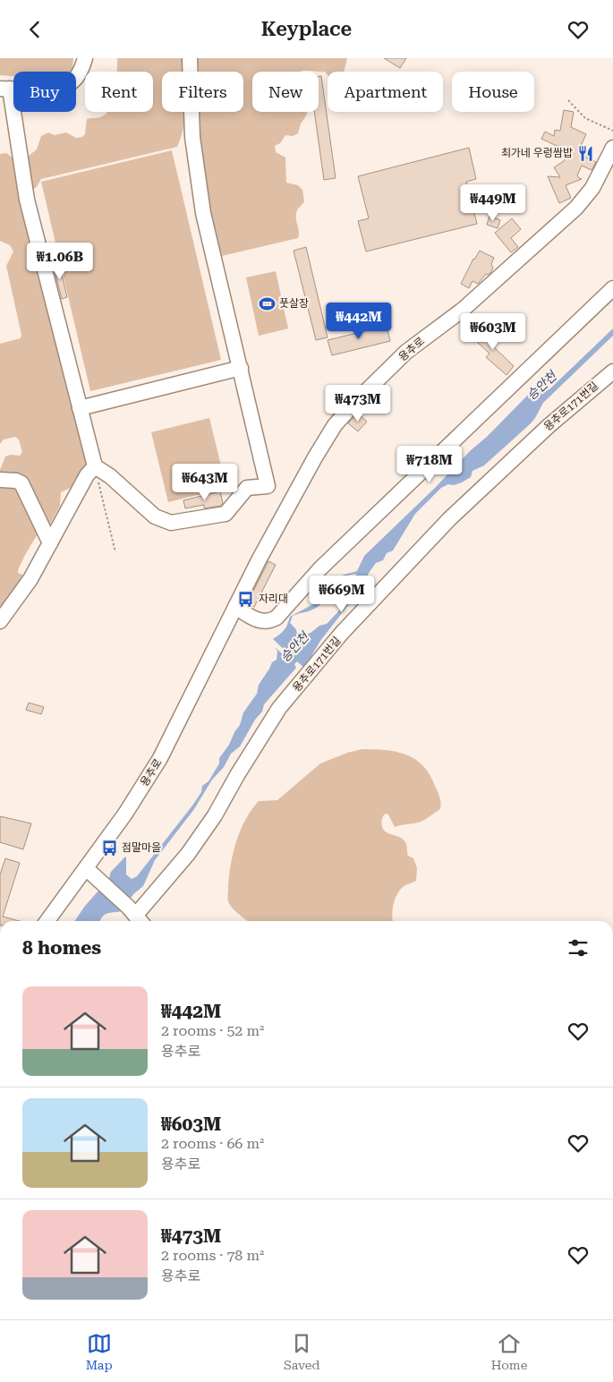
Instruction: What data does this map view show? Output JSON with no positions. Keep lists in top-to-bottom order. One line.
{"streets":{"street":["용추로","용추로171번길"]},"water":["승안천"],"places":{"restaurant":["최가네 우렁쌈밥"],"sports":["풋살장"],"bus stop":["자리대","점말마을"]},"page":{"header":"Keyplace","chip":["Buy","Rent","Filters","New","Apartment","House"],"price":["₩449M","₩1.06B","₩442M","₩603M","₩473M","₩718M","₩643M","₩669M"],"heading":"8 homes","list":[{"name":"₩442M","note":"2 rooms · 52 m² · 용추로"},{"name":"₩603M","note":"2 rooms · 66 m² · 용추로"},{"name":"₩473M","note":"2 rooms · 78 m² · 용추로"}],"tabs":["Map","Saved","Home"]}}
